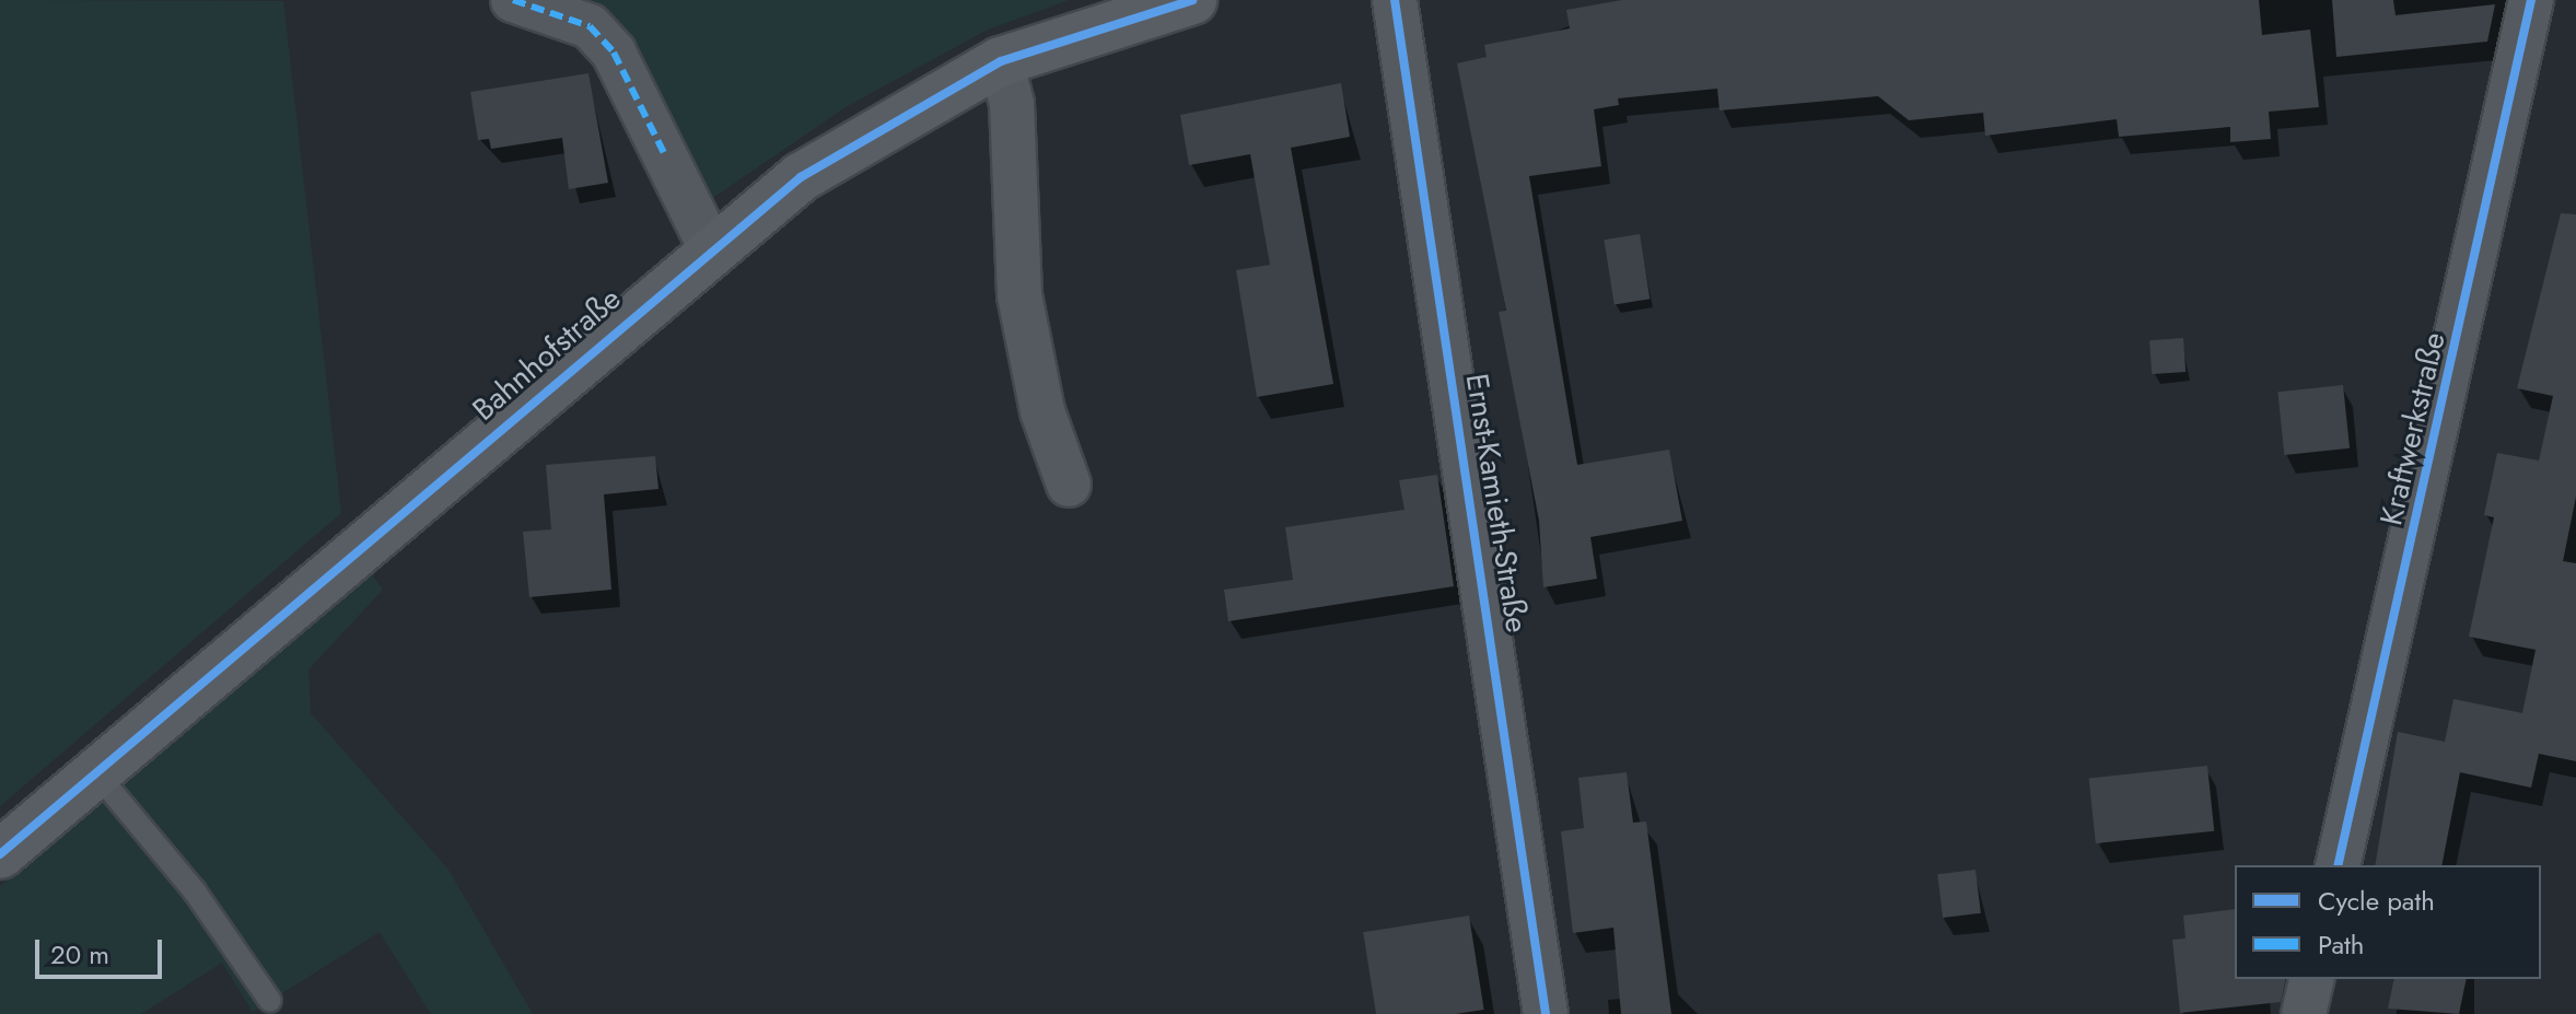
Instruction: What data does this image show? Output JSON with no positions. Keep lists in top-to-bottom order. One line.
{"streets":{"main road":["Bahnhofstraße"],"street":["Kraftwerkstraße","Ernst-Kamieth-Straße"]},"legend":["Cycle path","Path"],"scale_bar":"20 m"}
